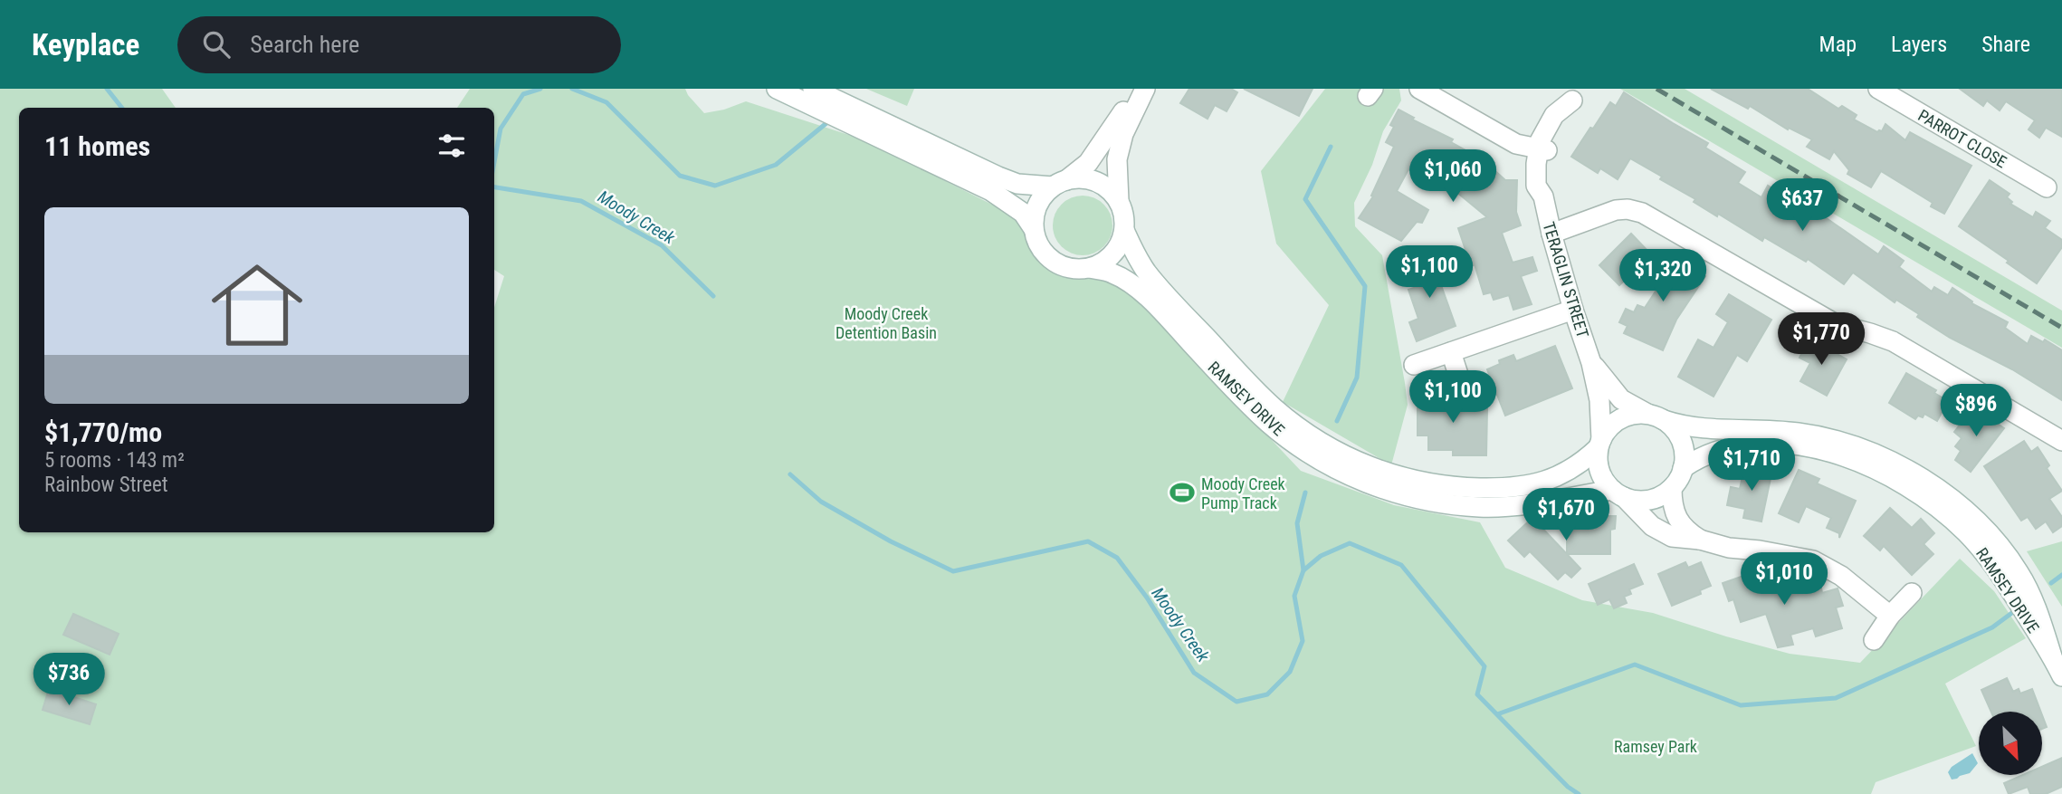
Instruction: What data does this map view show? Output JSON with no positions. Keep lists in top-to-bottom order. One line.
{"streets":{"main road":["PARROT CLOSE","TERAGLIN STREET","RAMSEY DRIVE"]},"crossings":[["TERAGLIN STREET","RAMSEY DRIVE"]],"water":["Moody Creek"],"parks":["Moody Creek Detention Basin","Ramsey Park"],"places":{"sports":["Moody Creek Pump Track"]},"north":"bottom right","page":{"header":"Keyplace","search":"Search here","nav":["Map","Layers","Share"],"heading":"11 homes","price":["$1,060","$637","$1,100","$1,320","$1,770","$1,100","$896","$1,710","$1,670","$1,010","$736"],"list":[{"name":"$1,770/mo","note":"5 rooms · 143 m² · Rainbow Street"}]}}
